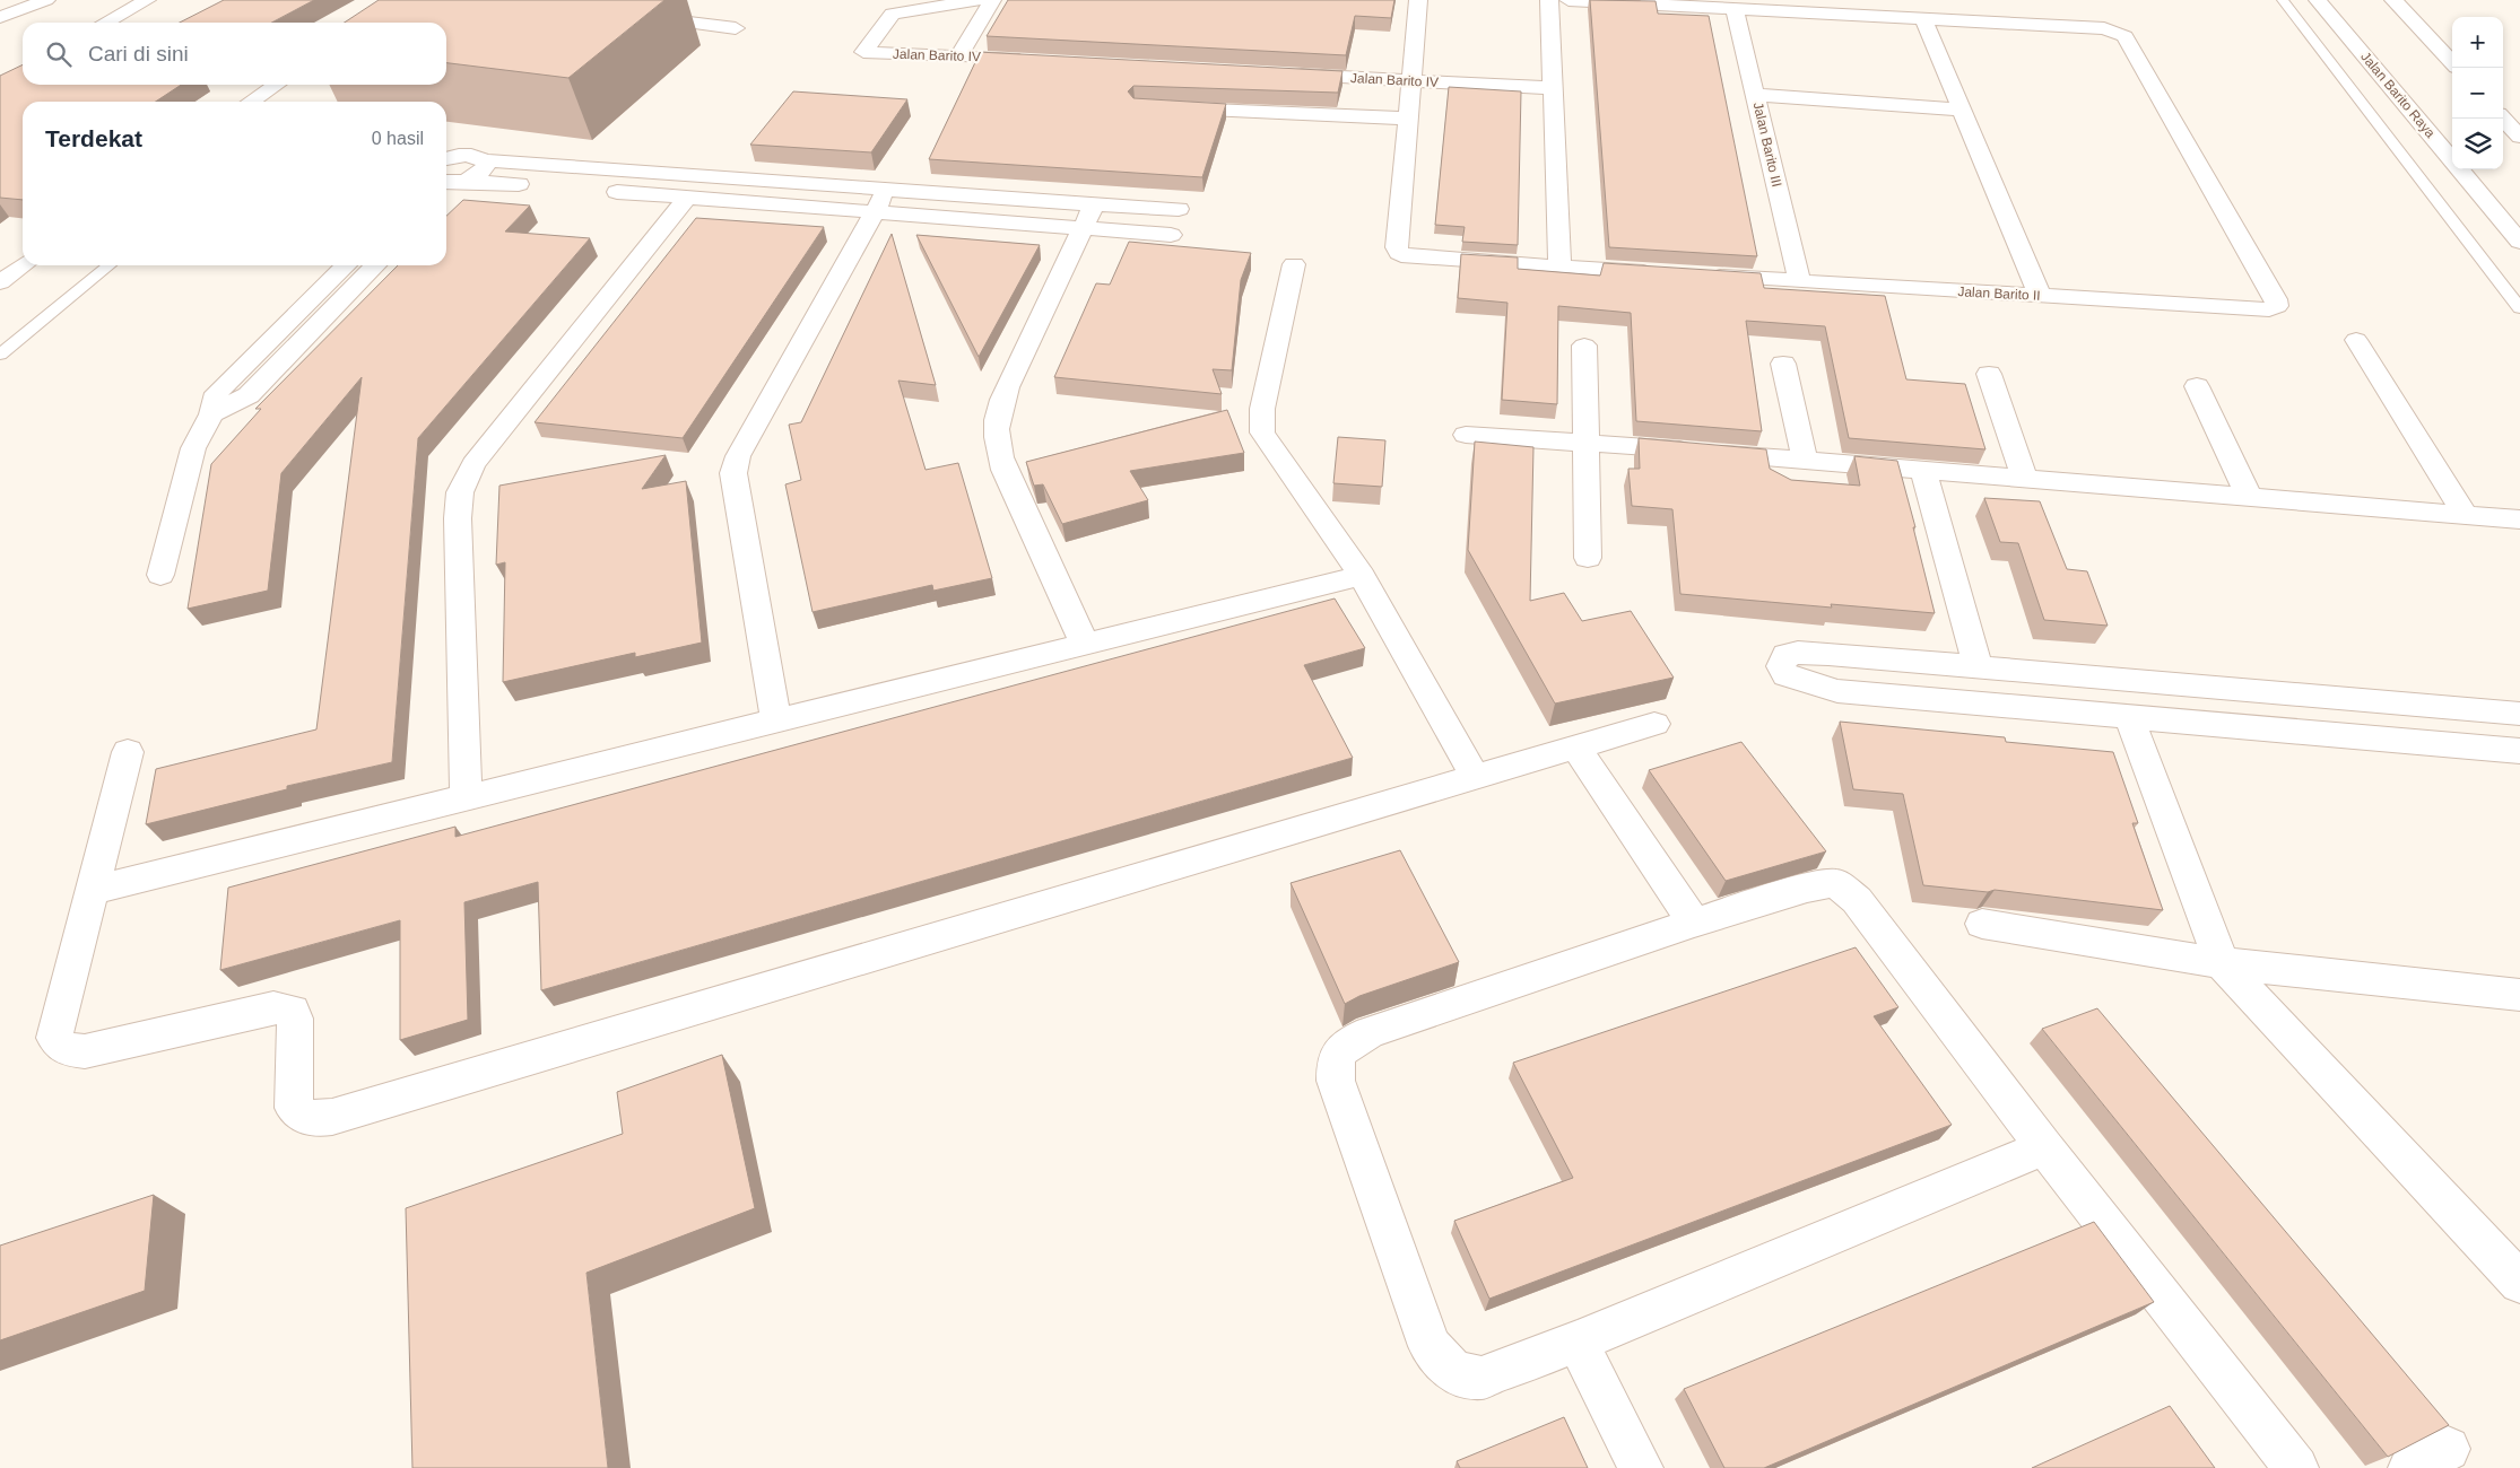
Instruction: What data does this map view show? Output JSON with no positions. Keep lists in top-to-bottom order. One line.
{"streets":{"street":["Jalan Barito IV","Jalan Barito Raya","Jalan Barito III","Jalan Barito II"]},"crossings":[["Jalan Barito III","Jalan Barito II"]],"page":{"map_buttons":["+","−"],"search":"Cari di sini","heading":["Terdekat","0 hasil"]}}
